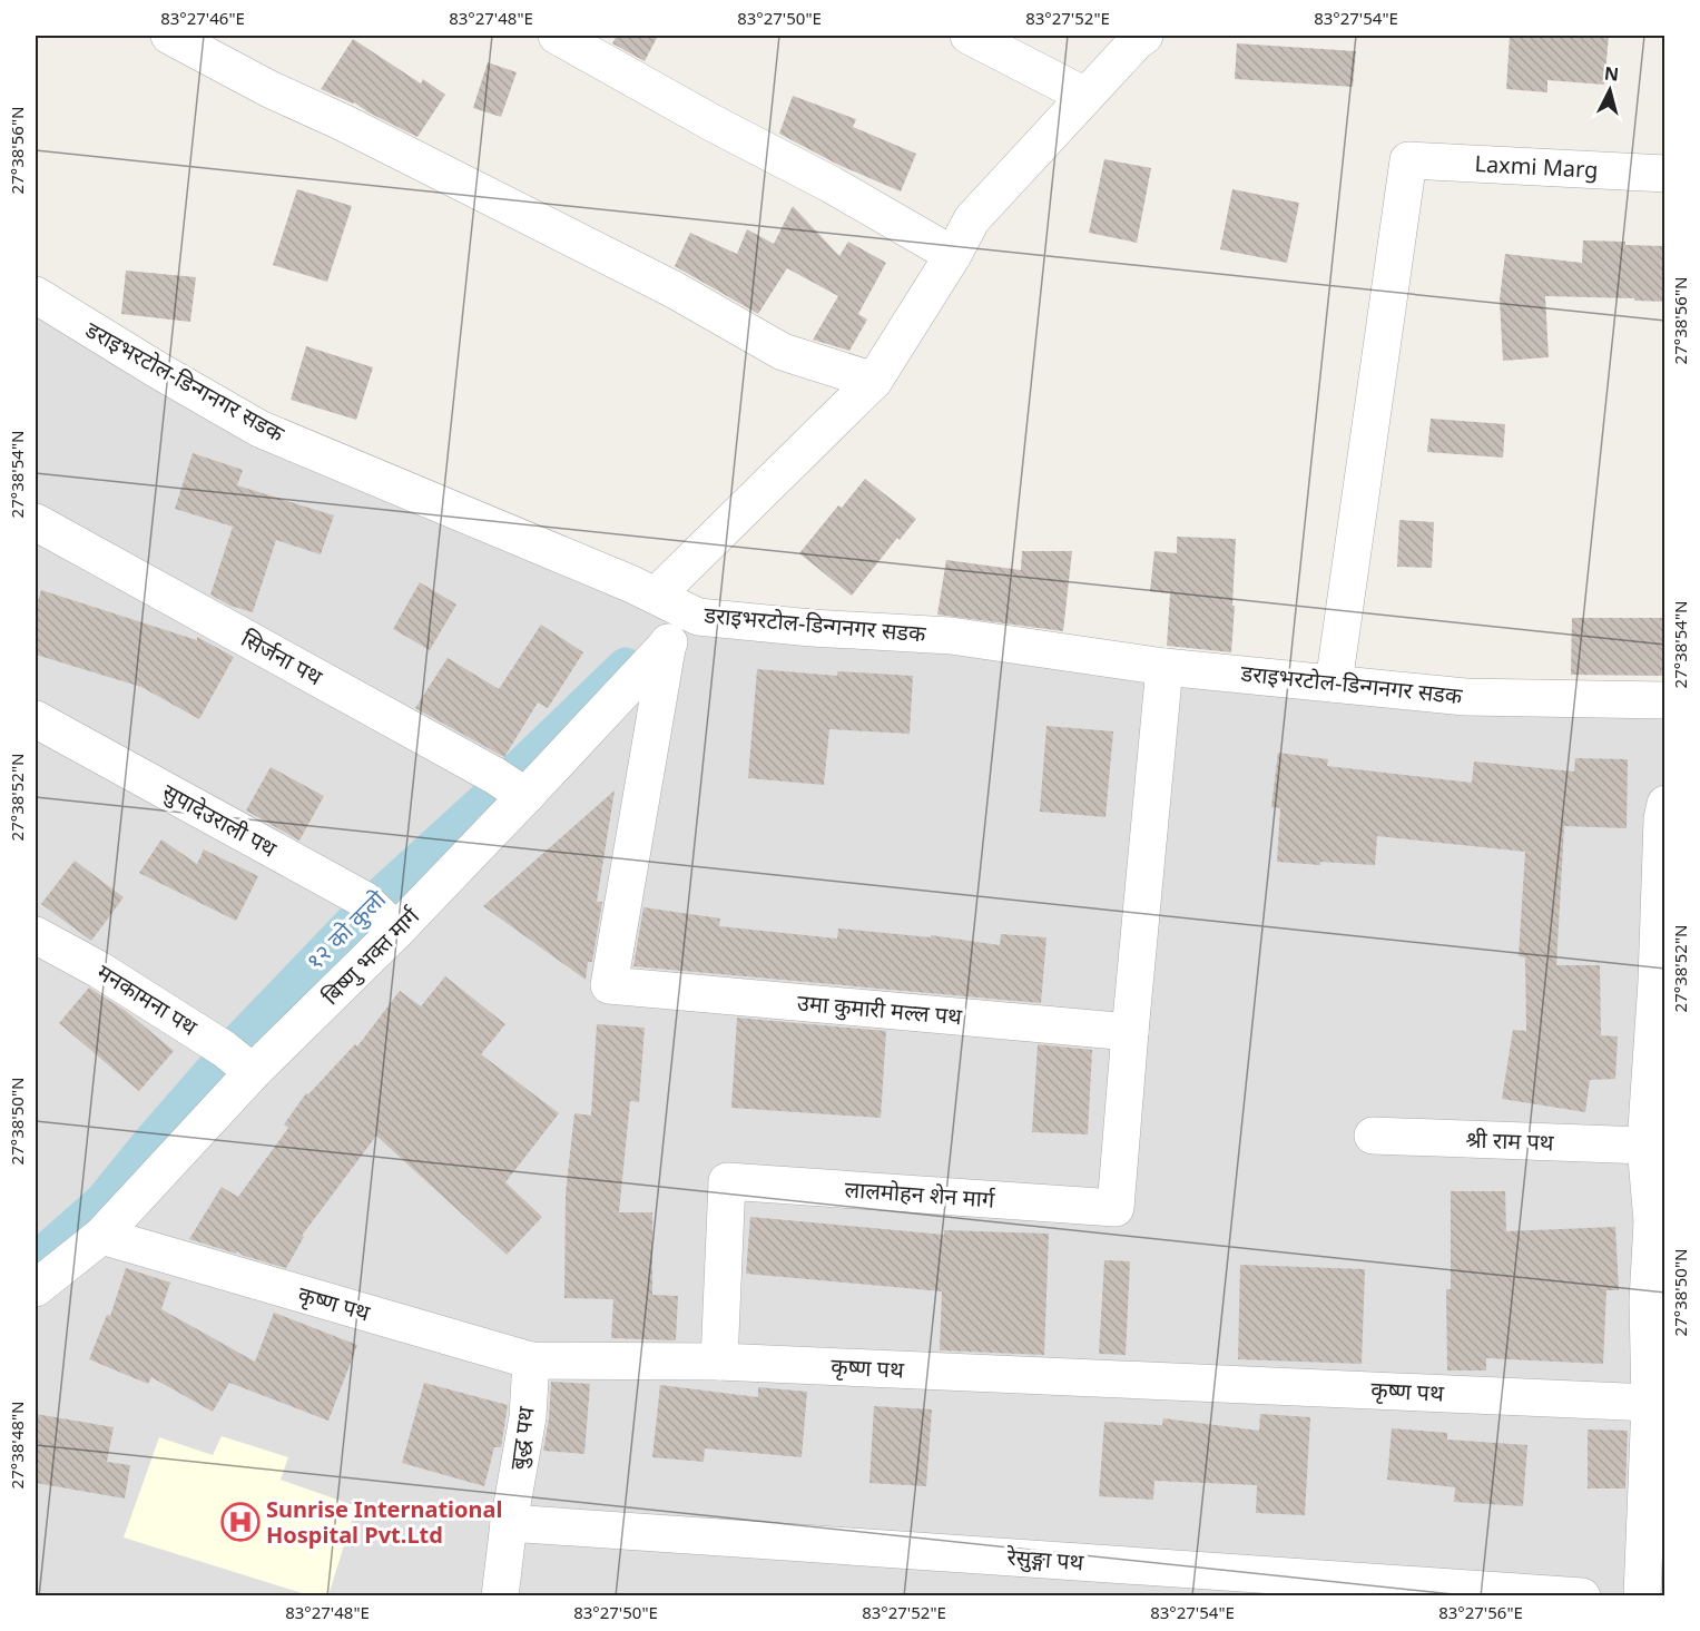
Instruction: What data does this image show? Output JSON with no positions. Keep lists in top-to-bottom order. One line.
{"streets":{"street":["Laxmi Marg","डराइभरटोल-डिन्गनगर सडक","सिर्जना पथ","सुपादेउराली पथ","बिष्णु भक्त मार्ग","मनकामना पथ","उमा कुमारी मल्ल पथ","श्री राम पथ","लालमोहन शेन मार्ग","कृष्ण पथ","बुद्ध पथ","रेसुङ्गा पथ"]},"crossings":[["Laxmi Marg","डराइभरटोल-डिन्गनगर सडक"],["डराइभरटोल-डिन्गनगर सडक","बिष्णु भक्त मार्ग"],["सिर्जना पथ","बिष्णु भक्त मार्ग"],["सुपादेउराली पथ","बिष्णु भक्त मार्ग"],["बिष्णु भक्त मार्ग","मनकामना पथ"],["बिष्णु भक्त मार्ग","उमा कुमारी मल्ल पथ"],["बिष्णु भक्त मार्ग","कृष्ण पथ"],["उमा कुमारी मल्ल पथ","लालमोहन शेन मार्ग"],["लालमोहन शेन मार्ग","कृष्ण पथ"],["कृष्ण पथ","बुद्ध पथ"],["बुद्ध पथ","रेसुङ्गा पथ"]],"water":["१२ को कुलो"],"places":{"hospital":["Sunrise International Hospital Pvt.Ltd"]},"north":"top","coordinates":["83°27'46\"E","83°27'48\"E","83°27'50\"E","83°27'52\"E","83°27'54\"E","27°38'56\"N","27°38'54\"N","27°38'52\"N","27°38'50\"N","27°38'48\"N","83°27'56\"E"]}
